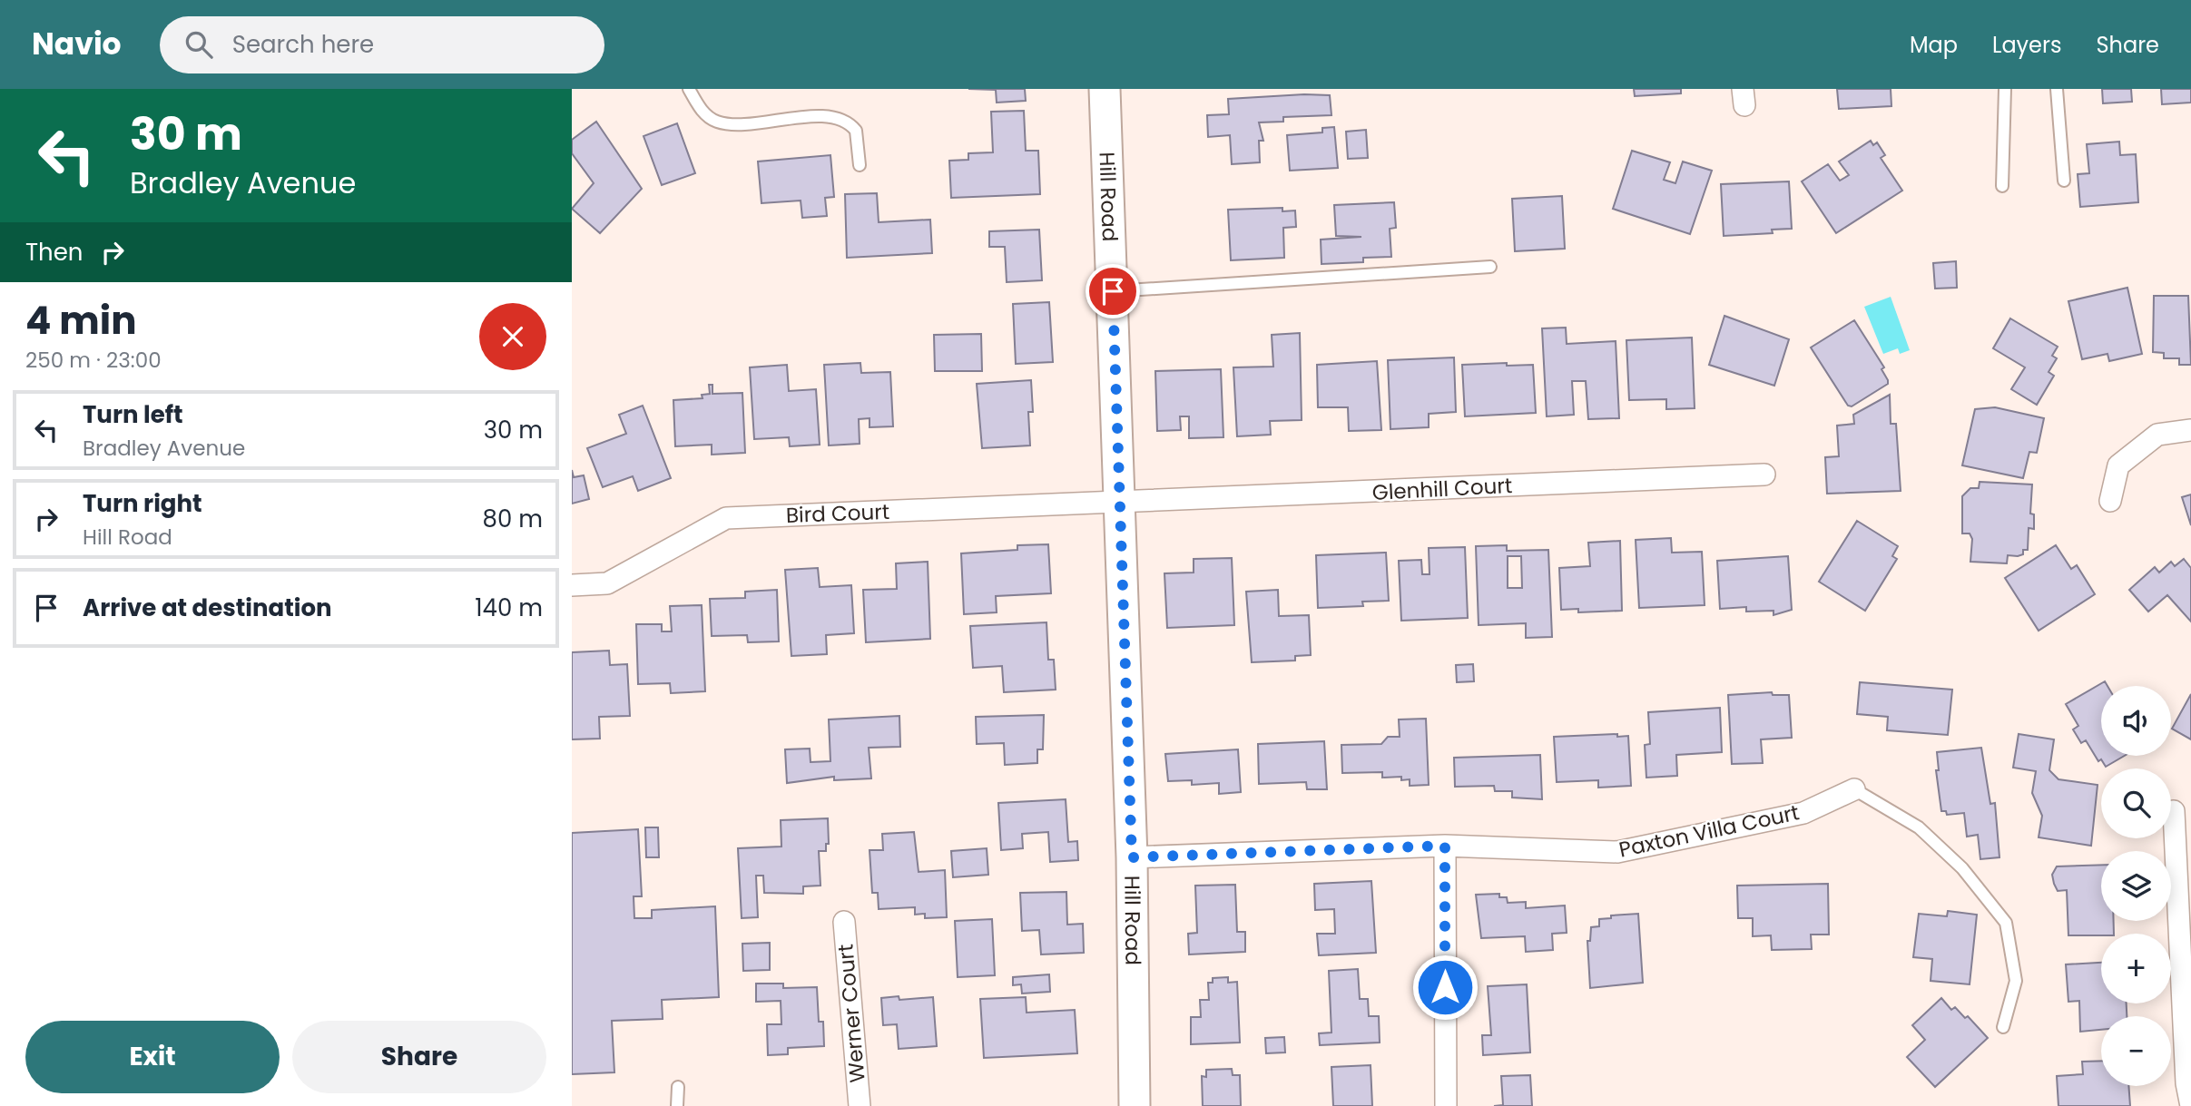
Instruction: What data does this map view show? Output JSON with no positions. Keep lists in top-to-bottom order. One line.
{"streets":{"street":["Hill Road","Glenhill Court","Bird Court","Paxton Villa Court","Werner Court"]},"crossings":[["Hill Road","Glenhill Court"],["Hill Road","Bird Court"],["Hill Road","Paxton Villa Court"],["Glenhill Court","Bird Court"]],"page":{"header":"Navio","search":"Search here","nav":["Map","Layers","Share"],"turn":["30 m","Bradley Avenue"],"then":"Then","heading":["4 min","250 m · 23:00"],"list":[{"name":"Turn left","note":"Bradley Avenue","value":"30 m"},{"name":"Turn right","note":"Hill Road","value":"80 m"},{"name":"Arrive at destination","value":"140 m"}],"map_buttons":["+","−"],"buttons":["Exit","Share"]}}
